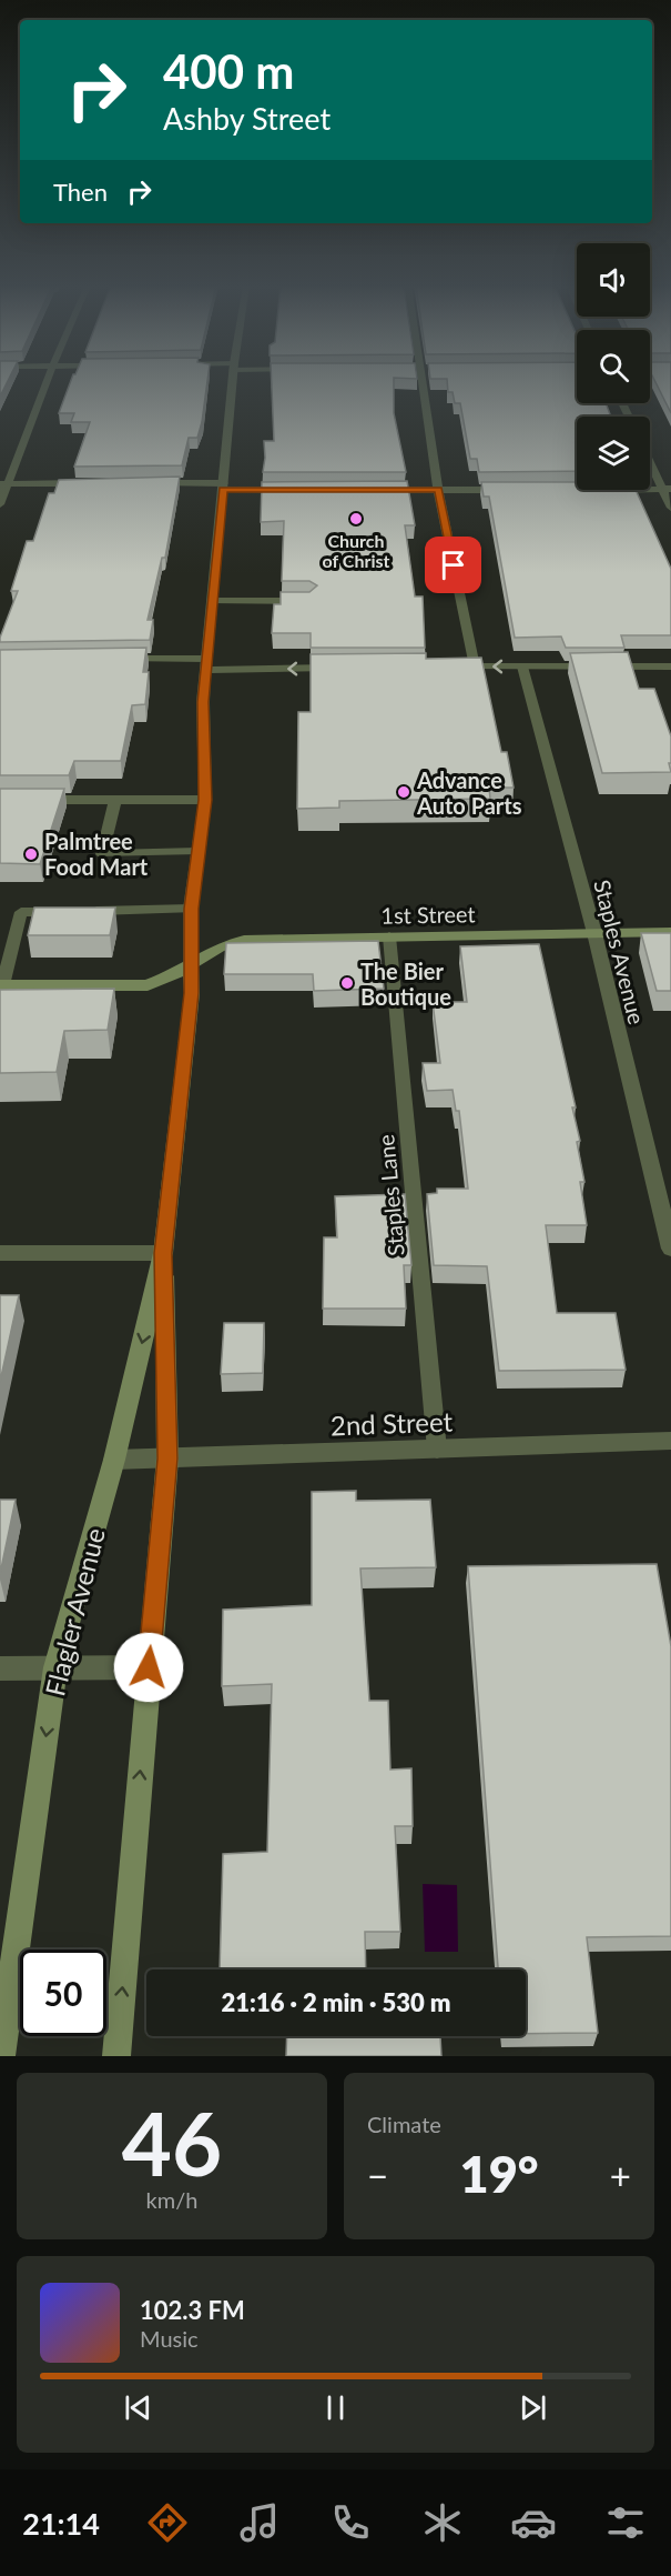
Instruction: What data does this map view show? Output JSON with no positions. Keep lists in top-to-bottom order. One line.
{"streets":{"main road":["1st Street","Flagler Avenue"],"street":["Staples Avenue","2nd Street"],"lane":["Staples Lane"]},"crossings":[["1st Street","Staples Avenue"],["1st Street","Staples Lane"],["1st Street","Flagler Avenue"],["Staples Lane","2nd Street"],["2nd Street","Flagler Avenue"]],"places":["Church of Christ","Advance Auto Parts","Palmtree Food Mart","The Bier Boutique"],"page":{"turn":["400 m","Ashby Street"],"then":"Then","limit":"50","trip":"21:16 · 2 min · 530 m","tile":[["46","km/h"],"Climate"],"heat":["−","19°","+"],"song":["102.3 FM","Music"],"tabs":"21:14"}}
